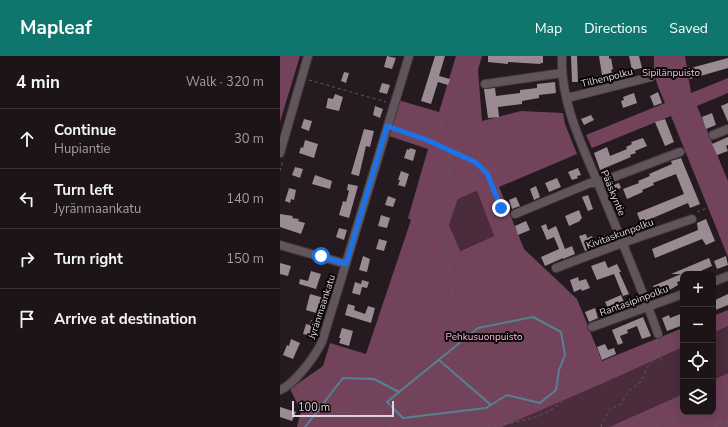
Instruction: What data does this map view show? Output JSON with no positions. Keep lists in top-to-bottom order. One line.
{"streets":{"street":["Tilhenpolku","Pääskyntie","Kivitaskunpolku","Rantasipinpolku","Jyränmaankatu"]},"crossings":[["Tilhenpolku","Pääskyntie"],["Pääskyntie","Kivitaskunpolku"],["Pääskyntie","Rantasipinpolku"]],"parks":["Sipilänpuisto","Pehkusuonpuisto"],"scale_bar":"100 m","page":{"header":"Mapleaf","nav":["Map","Directions","Saved"],"heading":["4 min","Walk · 320 m"],"list":[["Continue","Hupiantie","30 m"],["Turn left","Jyränmaankatu","140 m"],["Turn right","150 m"],"Arrive at destination"],"map_buttons":["+","−"],"scale":"100 m"}}
